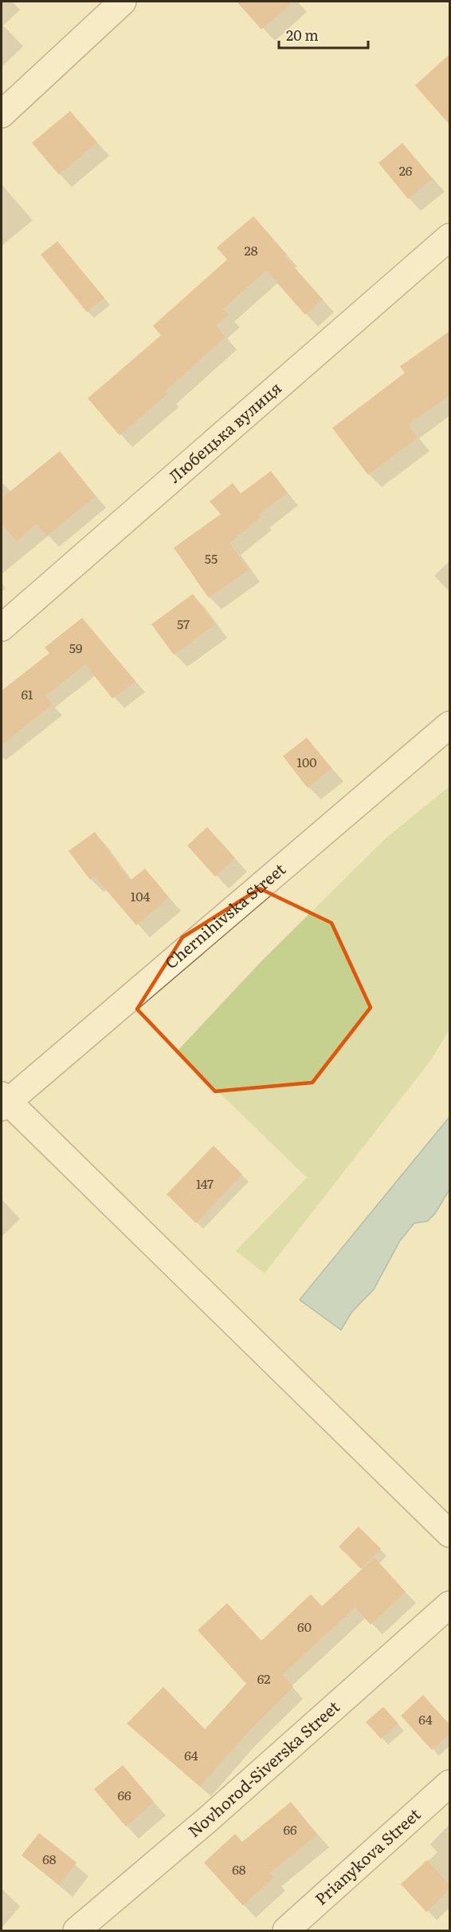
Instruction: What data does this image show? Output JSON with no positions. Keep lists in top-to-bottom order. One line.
{"streets":{"street":["Любецька вулиця","Chernihivska Street","Novhorod-Siverska Street","Prianykova Street"]},"house_numbers":["26","28","55","57","59","61","100","104","147","60","62","64","64","66","66","68","68"],"scale_bar":"20 m"}
